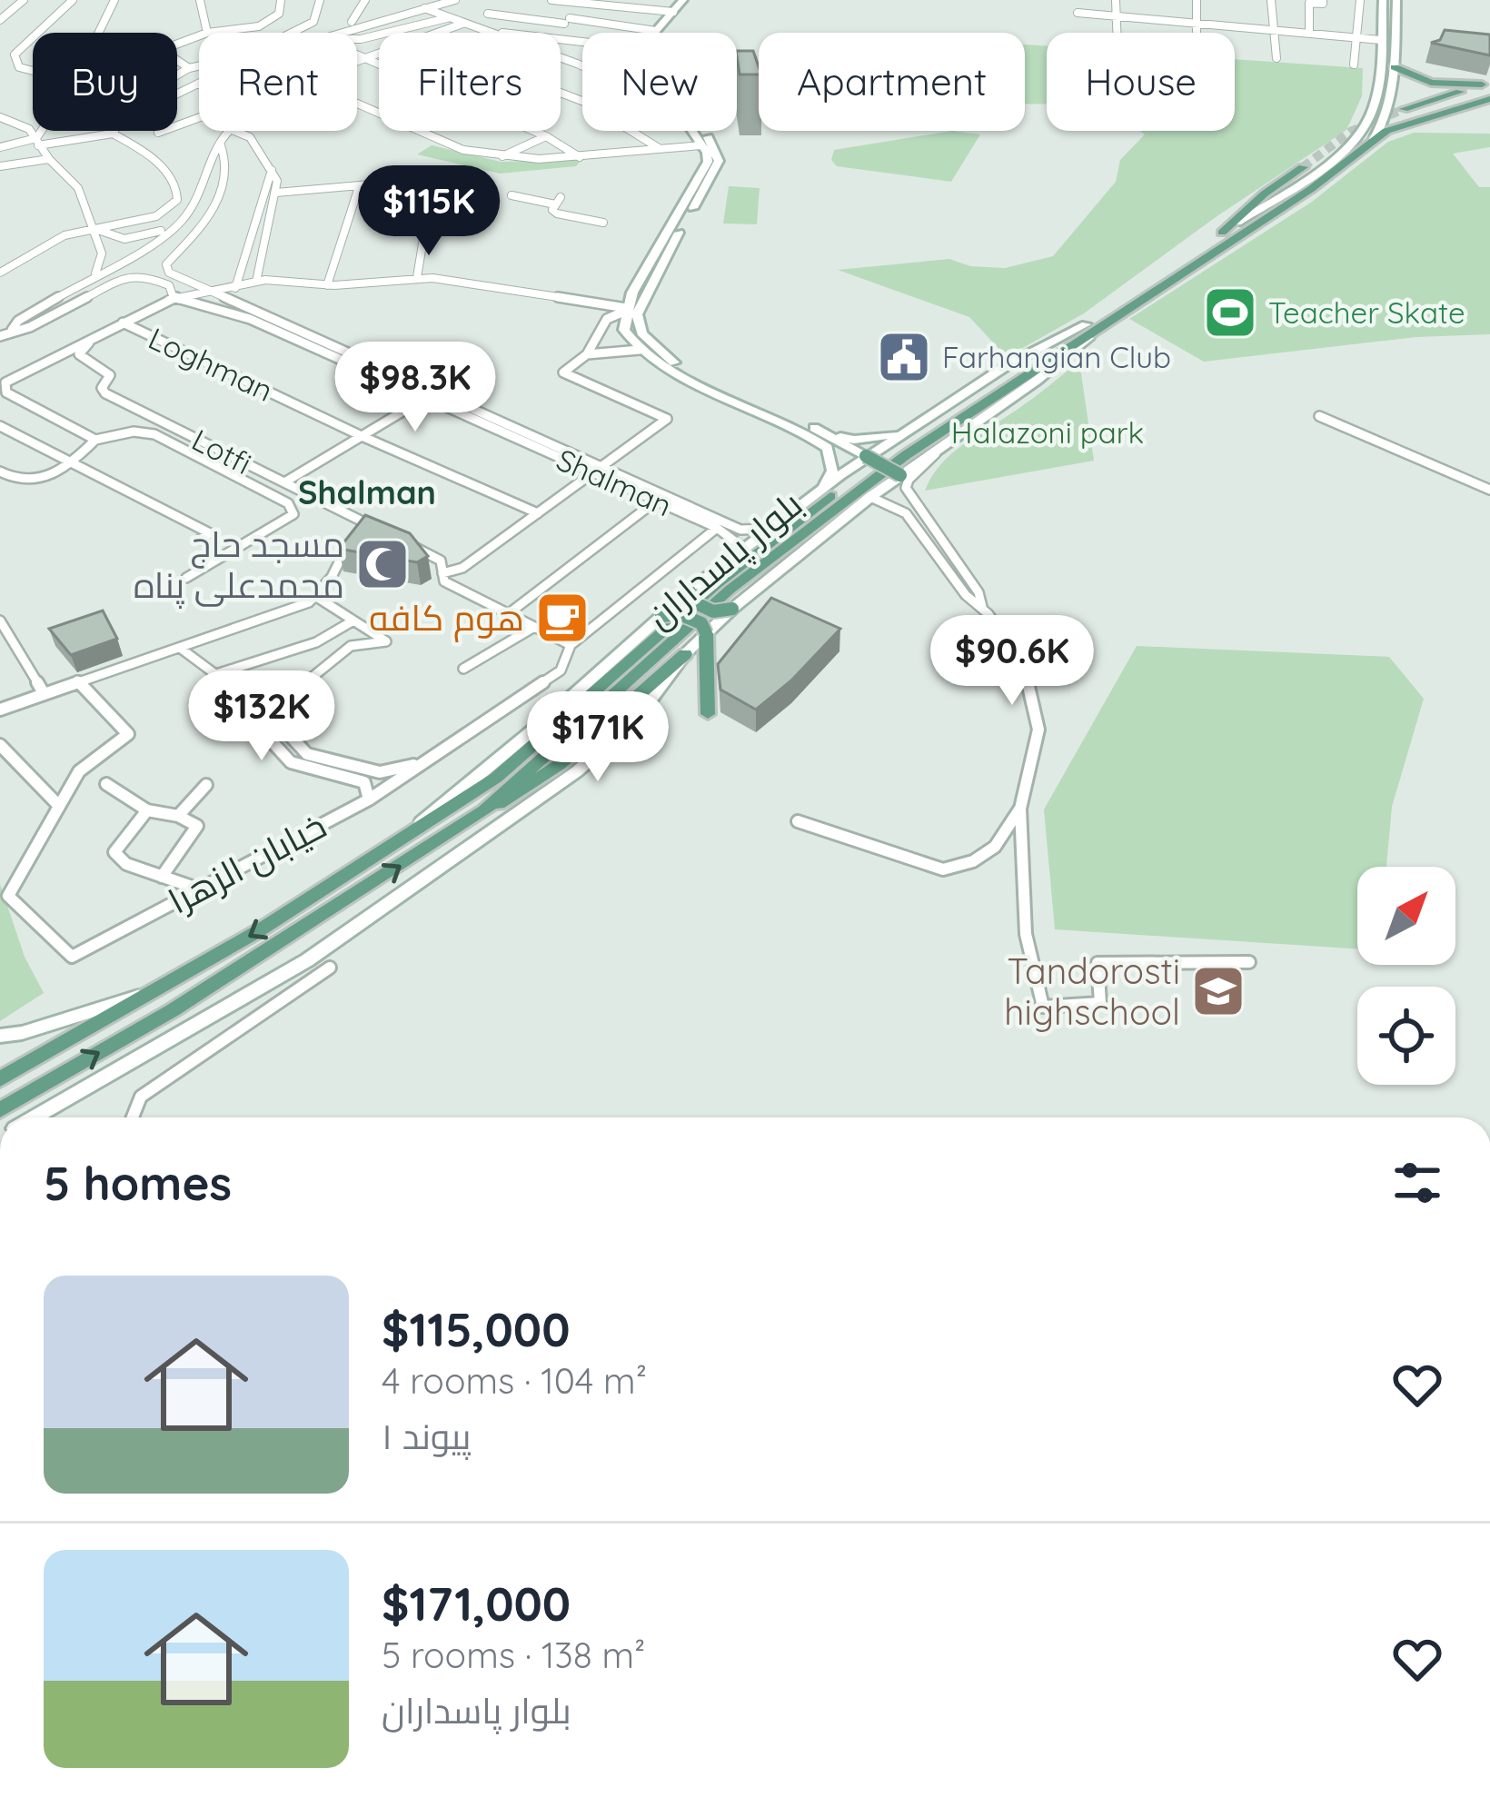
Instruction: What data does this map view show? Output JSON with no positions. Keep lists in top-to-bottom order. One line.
{"streets":{"main road":["بلوار پاسداران"],"street":["Loghman","Lotfi","Shalman","خیابان الزهرا"]},"crossings":[["Shalman","خیابان الزهرا"]],"districts":["Shalman"],"parks":["Halazoni park"],"places":{"sports":["Teacher Skate"],"public building":["Farhangian Club"],"mosque":["مسجد حاج محمدعلی پناه"],"cafe":["هوم کافه"],"school or university":["Tandorosti highschool"]},"north":"top right","page":{"chip":["Buy","Rent","Filters","New","Apartment","House"],"price":["$115K","$98.3K","$90.6K","$132K","$171K"],"heading":"5 homes","list":[{"name":"$115,000","note":"4 rooms · 104 m² · پیوند ۱"},{"name":"$171,000","note":"5 rooms · 138 m² · بلوار پاسداران"}]}}
